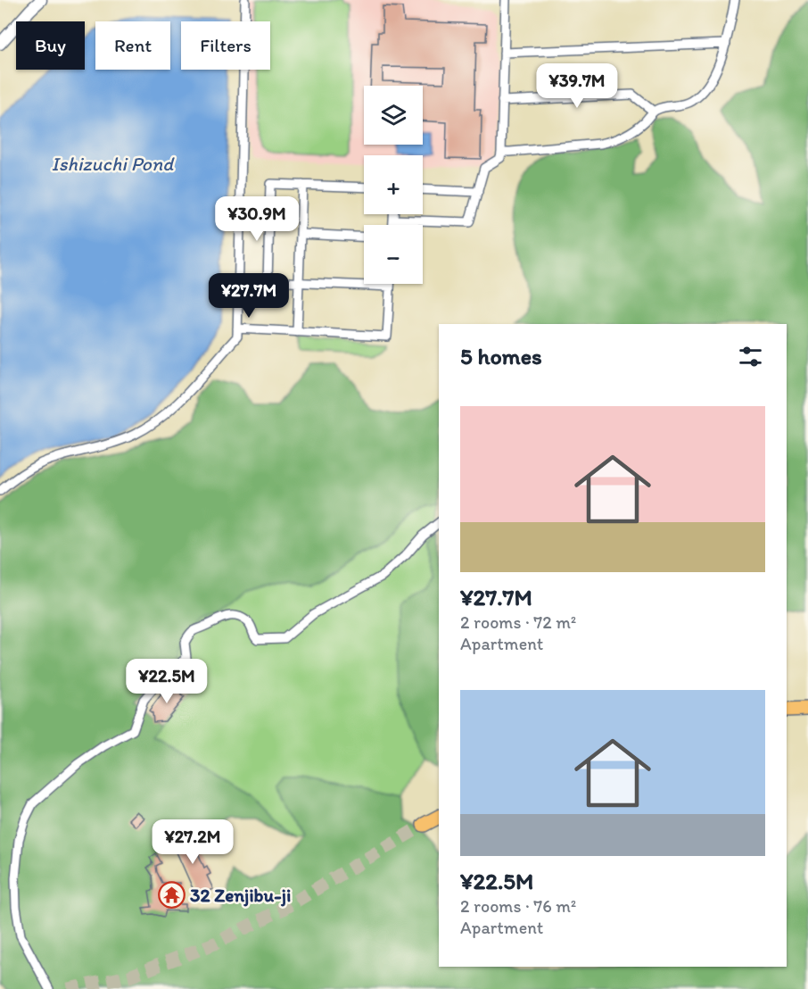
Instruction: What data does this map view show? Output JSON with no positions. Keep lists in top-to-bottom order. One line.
{"water":["Ishizuchi Pond"],"places":{"temple":["32 Zenjibu-ji"]},"page":{"chip":["Buy","Rent","Filters"],"price":["¥39.7M","¥30.9M","¥27.7M","¥22.5M","¥27.2M"],"map_buttons":["+","−"],"heading":"5 homes","list":[{"name":"¥27.7M","note":"2 rooms · 72 m² · Apartment"},{"name":"¥22.5M","note":"2 rooms · 76 m² · Apartment"}]}}
